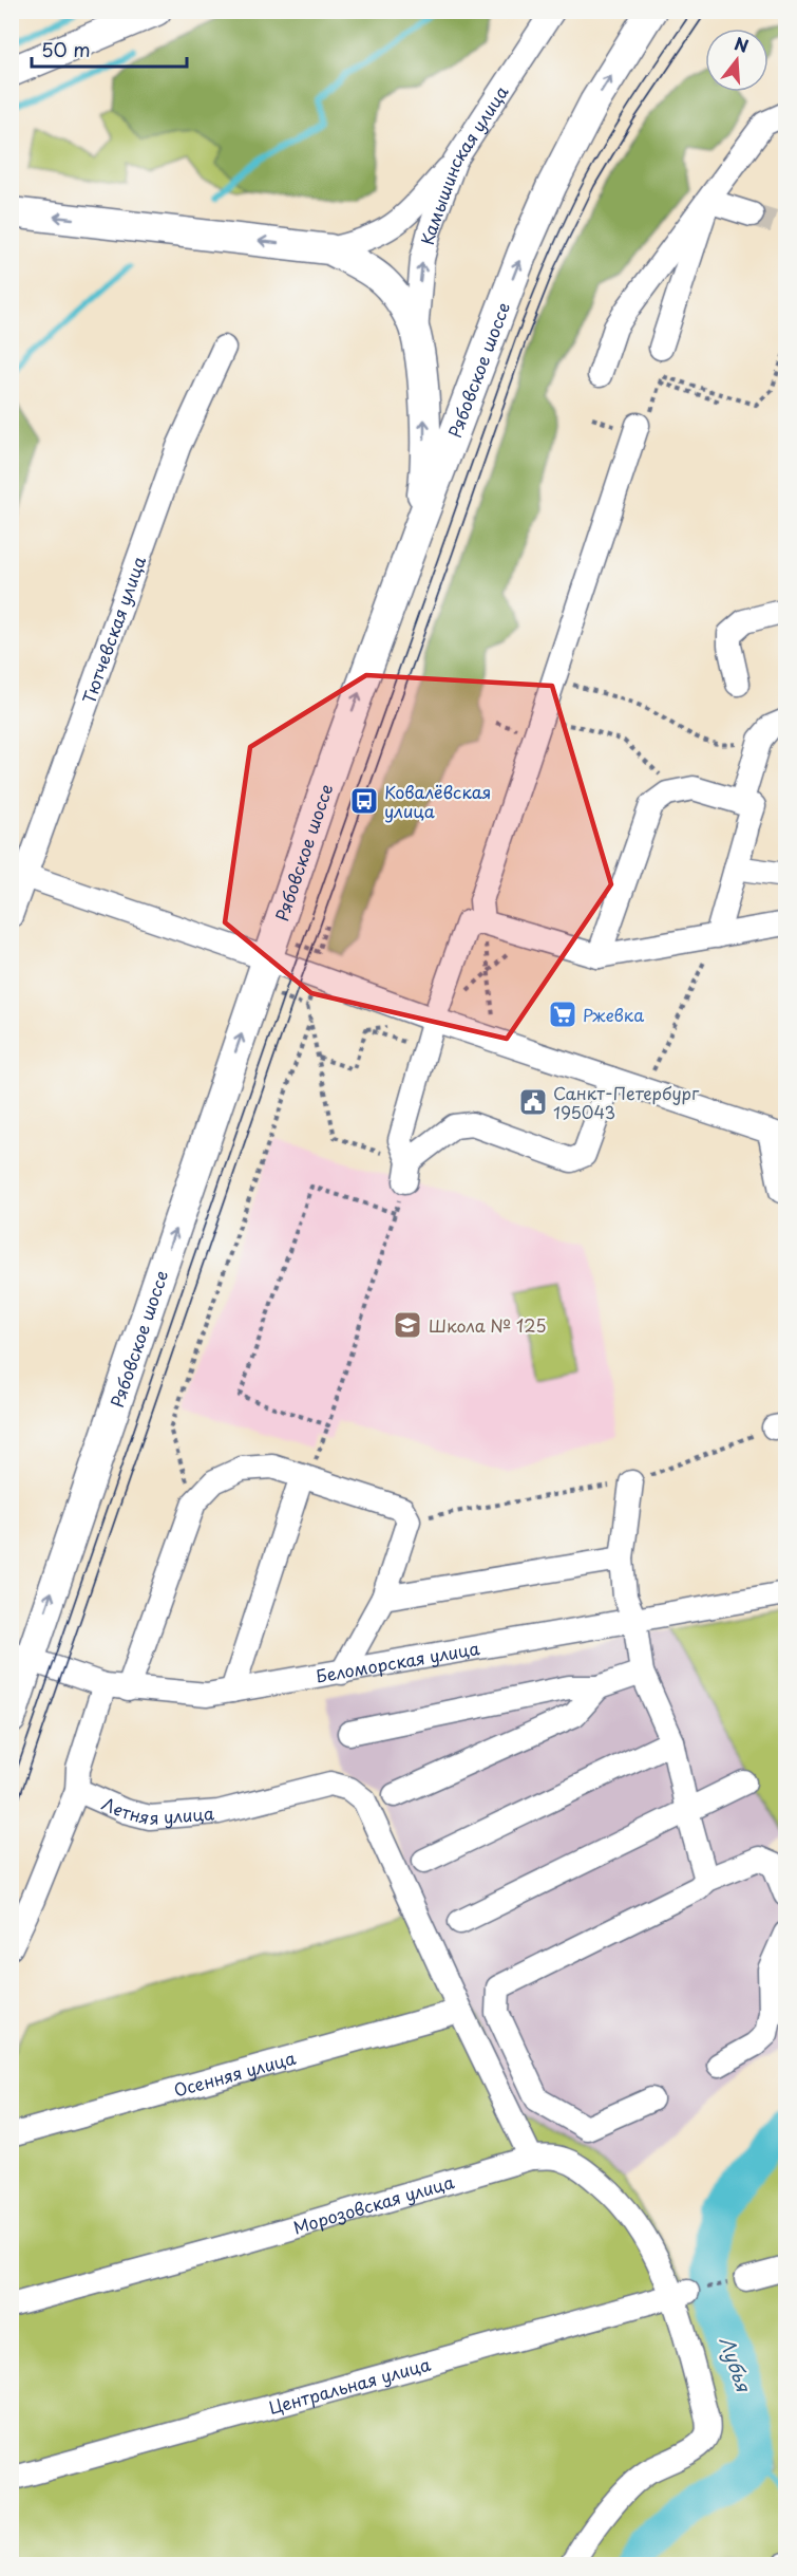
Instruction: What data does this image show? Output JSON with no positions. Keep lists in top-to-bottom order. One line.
{"streets":{"main road":["Рябовское шоссе"],"street":["Камышинская улица","Тютчевская улица","Беломорская улица","Летняя улица","Осенняя улица","Морозовская улица","Центральная улица"]},"crossings":[["Рябовское шоссе","Беломорская улица"],["Летняя улица","Осенняя улица"],["Морозовская улица","Центральная улица"]],"one_way":["Рябовское шоссе"],"water":["Лубья"],"places":{"bus stop":["Ковалёвская улица"],"supermarket":["Ржевка"],"public building":["Санкт-Петербург 195043"],"school or university":["Школа № 125"]},"scale_bar":"50 m","north":"top"}
